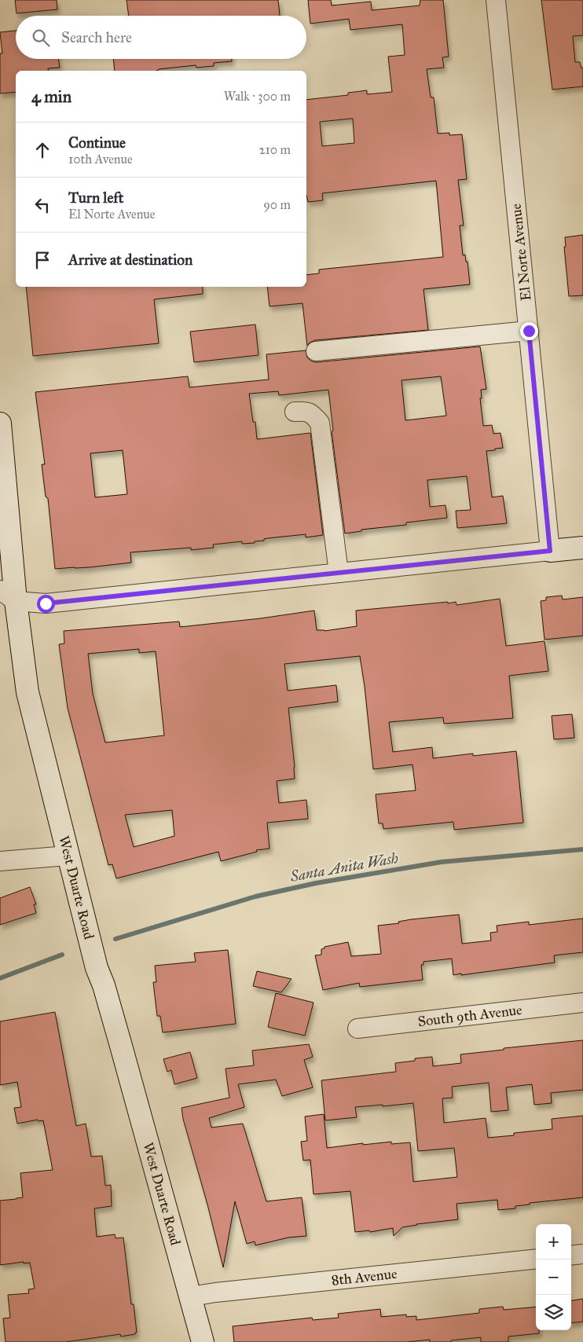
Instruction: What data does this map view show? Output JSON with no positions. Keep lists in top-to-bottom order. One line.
{"streets":{"main road":["West Duarte Road"],"street":["El Norte Avenue","South 9th Avenue","8th Avenue"]},"crossings":[["West Duarte Road","8th Avenue"]],"water":["Santa Anita Wash"],"page":{"search":"Search here","heading":["4 min","Walk · 300 m"],"list":[["Continue","10th Avenue","210 m"],["Turn left","El Norte Avenue","90 m"],"Arrive at destination"],"map_buttons":["+","−"]}}
